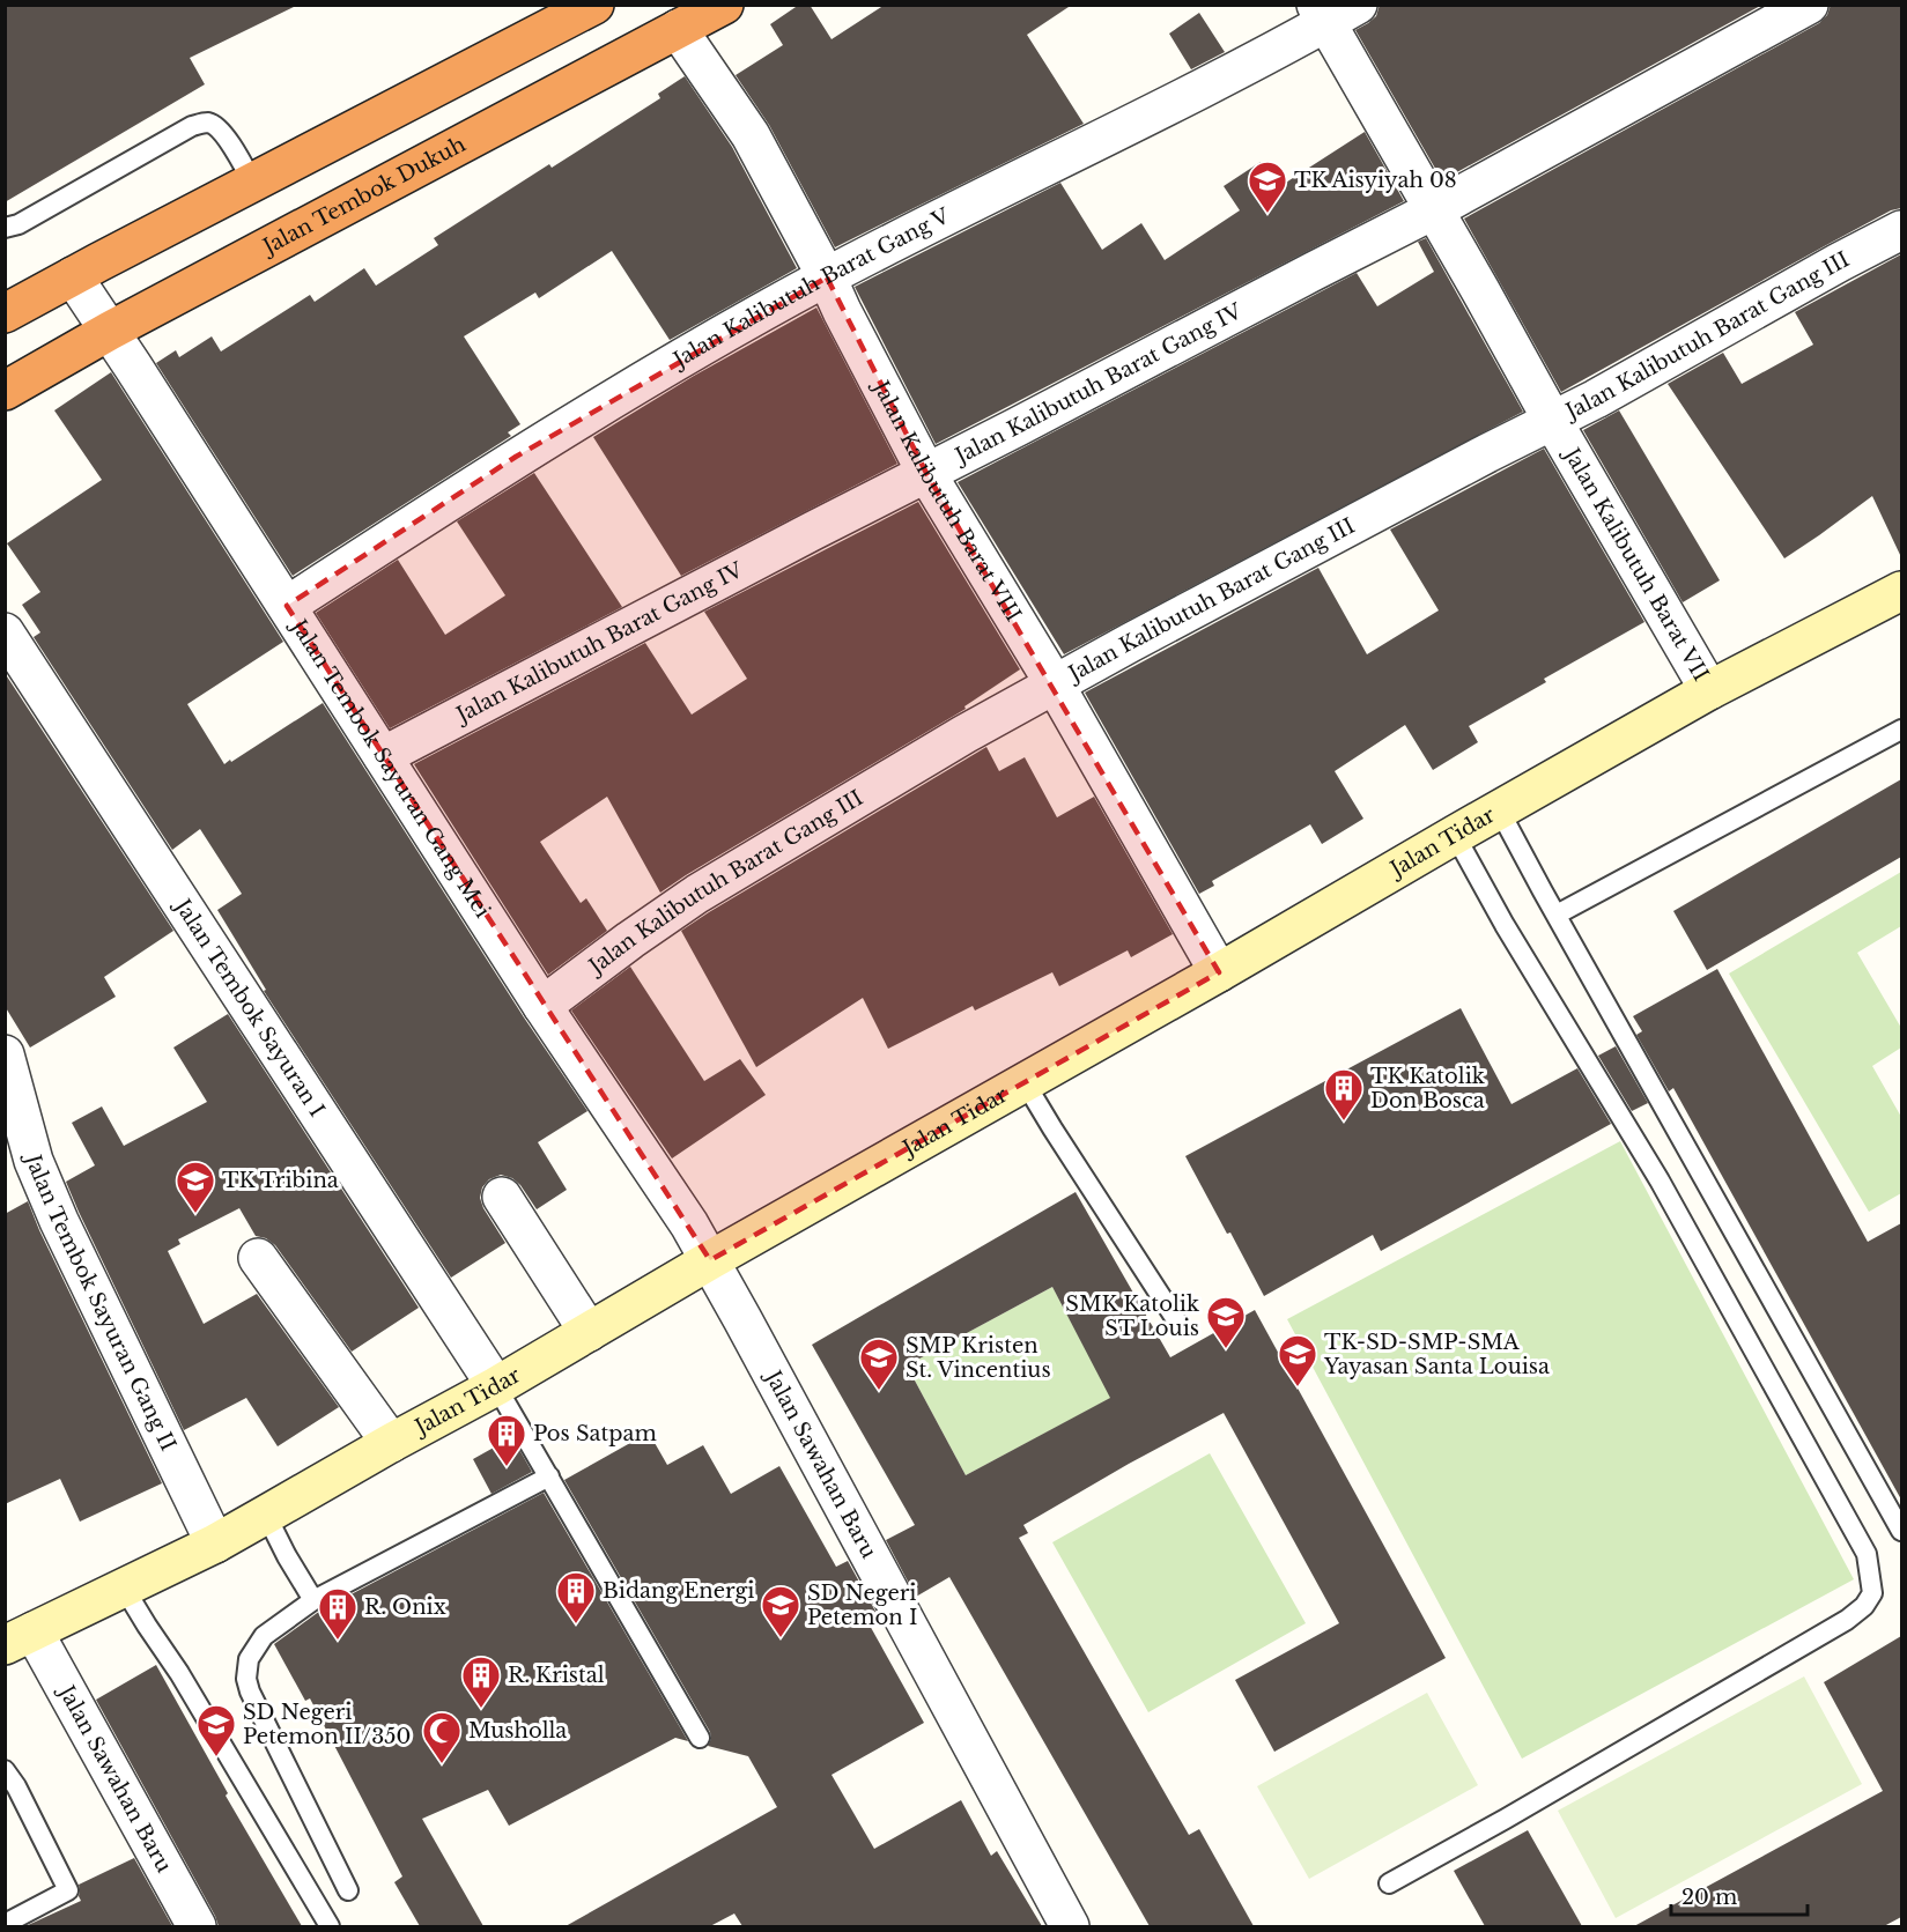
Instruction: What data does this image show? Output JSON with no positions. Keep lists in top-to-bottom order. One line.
{"streets":{"highway":["Jalan Tembok Dukuh"],"street":["Jalan Kalibutuh Barat Gang V","Jalan Kalibutuh Barat Gang III","Jalan Kalibutuh Barat Gang IV","Jalan Kalibutuh Barat VIII","Jalan Kalibutuh Barat VII","Jalan Tembok Sayuran Gang Mei","Jalan Tidar","Jalan Tembok Sayuran I","Jalan Tembok Sayuran Gang II","Jalan Sawahan Baru"]},"crossings":[["Jalan Tembok Dukuh","Jalan Kalibutuh Barat VIII"],["Jalan Tembok Dukuh","Jalan Tembok Sayuran Gang Mei"],["Jalan Kalibutuh Barat Gang V","Jalan Kalibutuh Barat VIII"],["Jalan Kalibutuh Barat Gang V","Jalan Kalibutuh Barat VII"],["Jalan Kalibutuh Barat Gang V","Jalan Tembok Sayuran Gang Mei"],["Jalan Kalibutuh Barat Gang III","Jalan Kalibutuh Barat VIII"],["Jalan Kalibutuh Barat Gang III","Jalan Kalibutuh Barat VII"],["Jalan Kalibutuh Barat Gang III","Jalan Tembok Sayuran Gang Mei"],["Jalan Kalibutuh Barat Gang IV","Jalan Kalibutuh Barat VIII"],["Jalan Kalibutuh Barat Gang IV","Jalan Kalibutuh Barat VII"],["Jalan Kalibutuh Barat Gang IV","Jalan Tembok Sayuran Gang Mei"],["Jalan Kalibutuh Barat VIII","Jalan Tidar"],["Jalan Kalibutuh Barat VII","Jalan Tidar"],["Jalan Tembok Sayuran Gang Mei","Jalan Tidar"],["Jalan Tembok Sayuran Gang Mei","Jalan Sawahan Baru"],["Jalan Tidar","Jalan Tembok Sayuran I"],["Jalan Tidar","Jalan Tembok Sayuran Gang II"],["Jalan Tidar","Jalan Sawahan Baru"]],"places":{"school or university":["TK Aisyiyah 08","TK Tribina","SMK Katolik ST Louis","TK-SD-SMP-SMA Yayasan Santa Louisa","SMP Kristen St. Vincentius","SD Negeri Petemon I","SD Negeri Petemon II/350"],"building":["TK Katolik Don Bosca","Pos Satpam","Bidang Energi","R. Onix","R. Kristal"],"mosque":["Musholla"]},"scale_bar":"20 m"}
